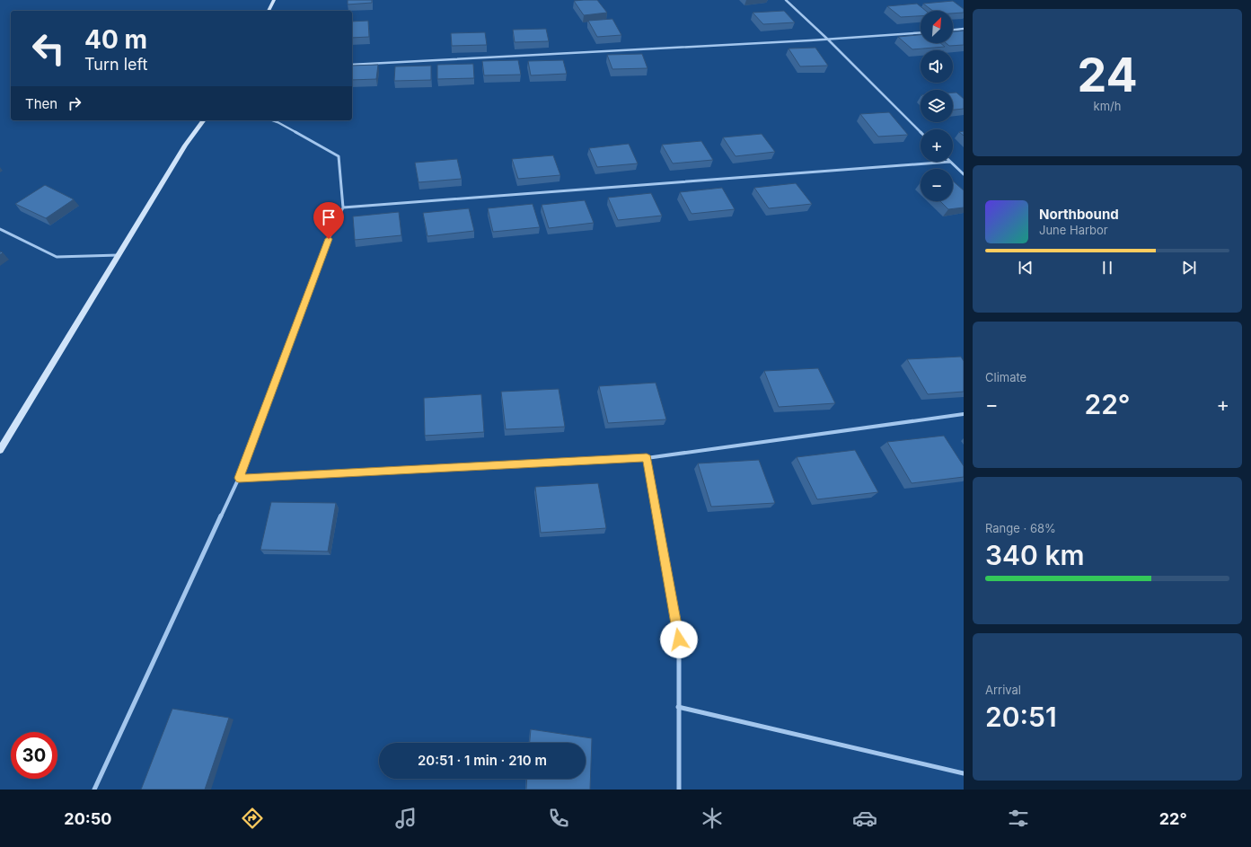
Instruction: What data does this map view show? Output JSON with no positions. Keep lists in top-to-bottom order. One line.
{"north":"top right","page":{"tile":[["24","km/h"],"Climate",["Range · 68%","340 km"],["Arrival","20:51"]],"map_buttons":["+","−"],"turn":["40 m","Turn left"],"then":"Then","song":["Northbound","June Harbor"],"heat":["−","22°","+"],"limit":"30","trip":"20:51 · 1 min · 210 m","tabs":["20:50","22°"]}}
